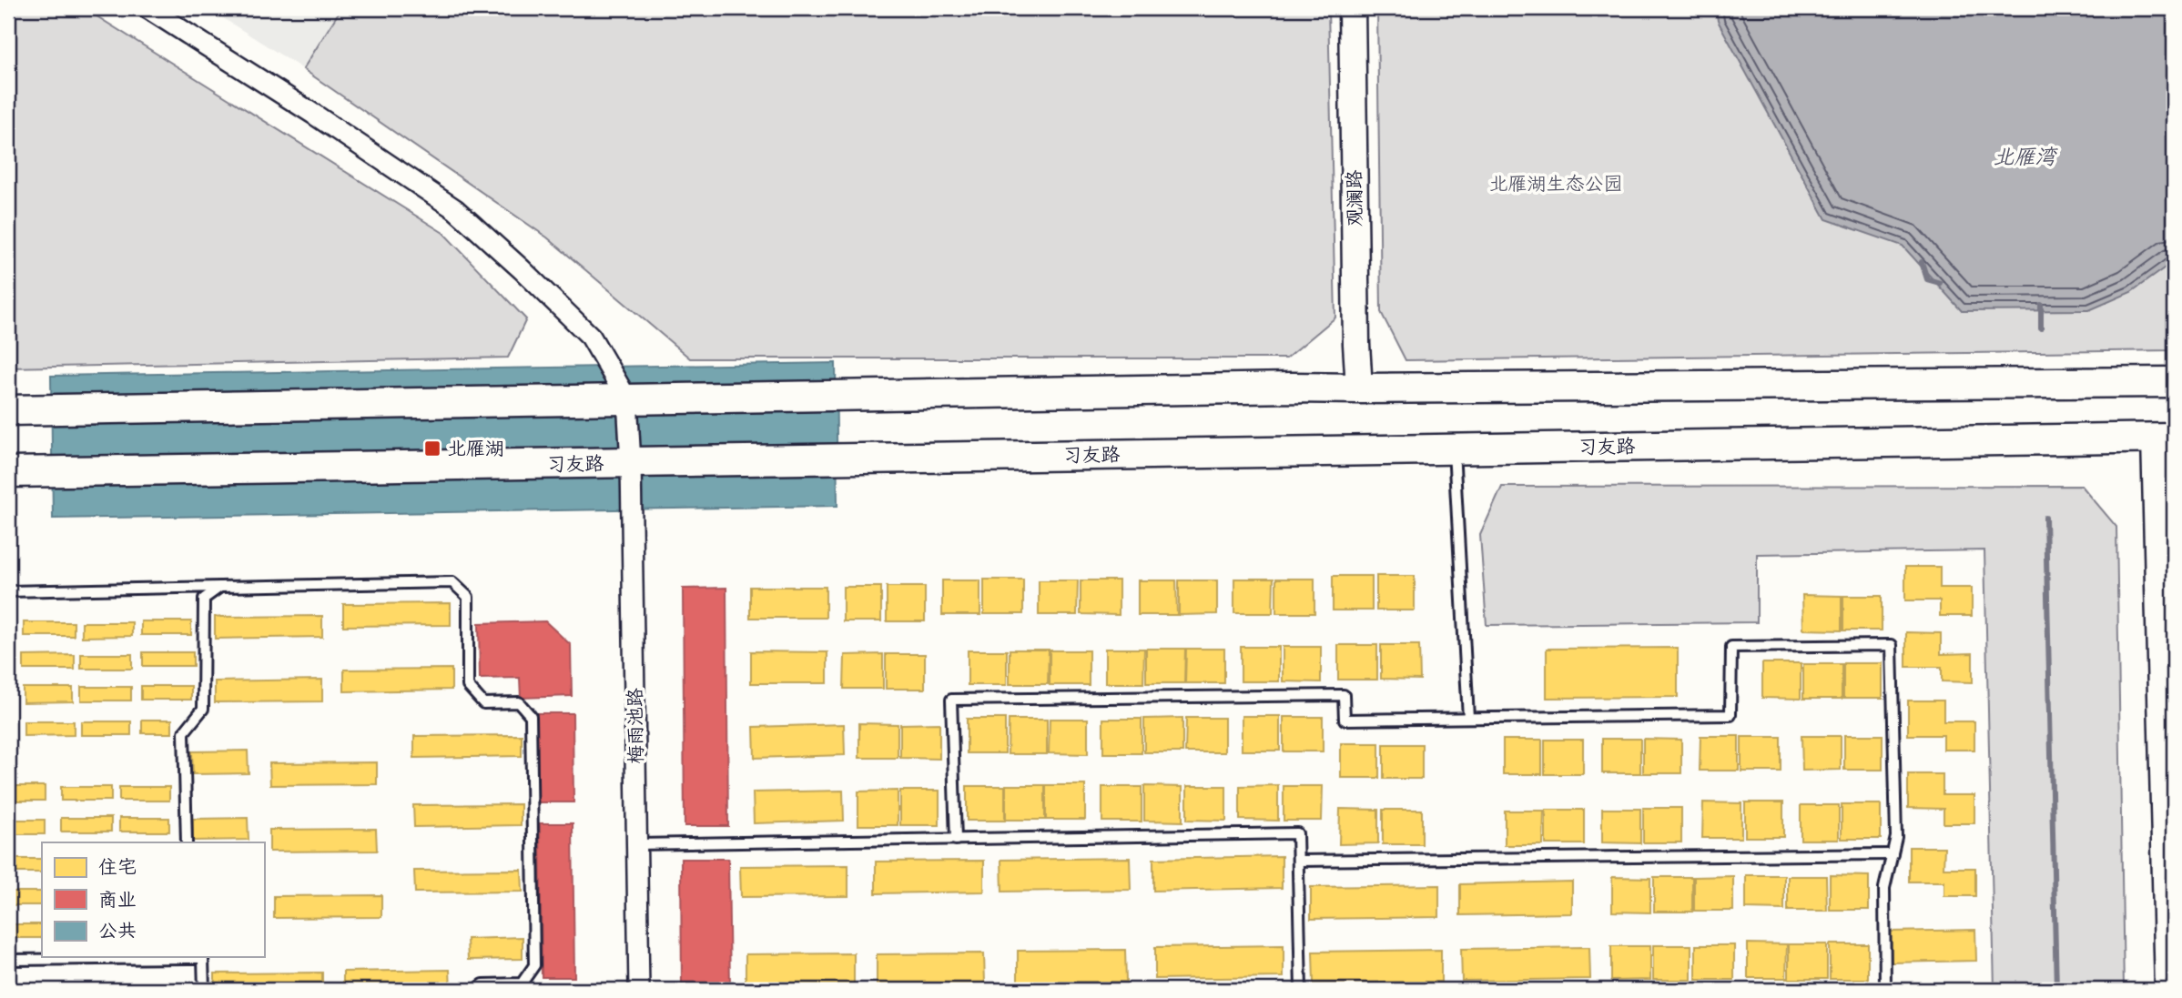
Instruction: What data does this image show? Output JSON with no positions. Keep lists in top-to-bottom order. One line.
{"streets":{"main road":["习友路"],"street":["观澜路","梅雨池路"]},"crossings":[["习友路","梅雨池路"]],"water":["北雁湾"],"parks":["北雁湖生态公园"],"places":{"transit":["北雁湖"]},"legend":["住宅","商业","公共"]}
